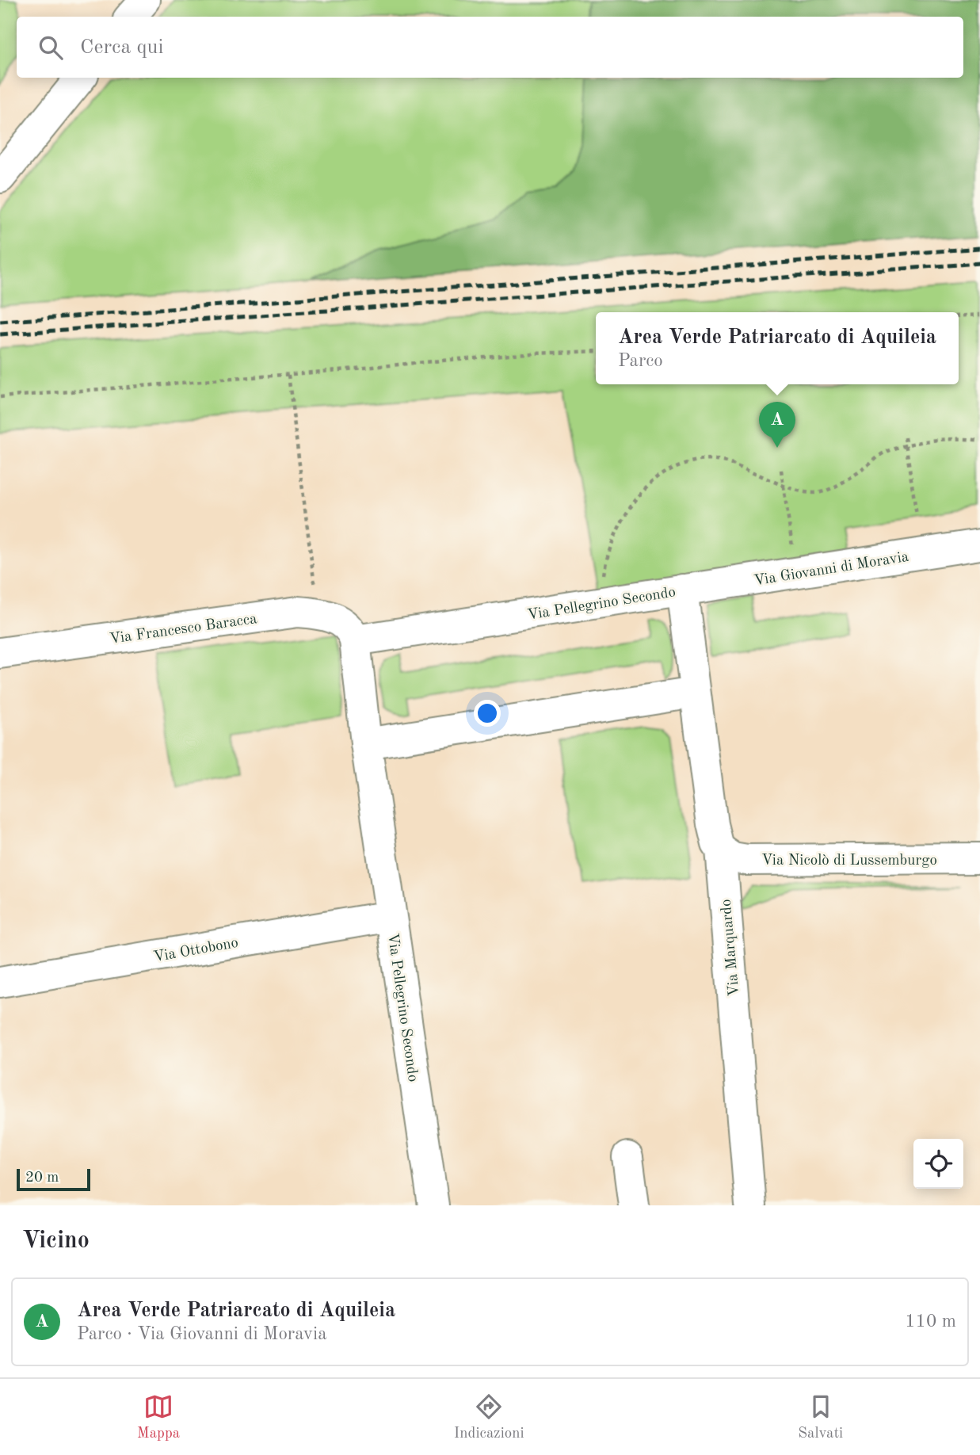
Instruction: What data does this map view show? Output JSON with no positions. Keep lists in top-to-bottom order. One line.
{"streets":{"street":["Via Giovanni di Moravia","Via Pellegrino Secondo","Via Francesco Baracca","Via Nicolò di Lussemburgo","Via Marquardo","Via Ottobono"]},"crossings":[["Via Giovanni di Moravia","Via Pellegrino Secondo"],["Via Pellegrino Secondo","Via Francesco Baracca"],["Via Pellegrino Secondo","Via Marquardo"],["Via Pellegrino Secondo","Via Ottobono"],["Via Nicolò di Lussemburgo","Via Marquardo"]],"scale_bar":"20 m","page":{"search":"Cerca qui","popup":["Area Verde Patriarcato di Aquileia","Parco"],"pins":"A","scale":"20 m","heading":"Vicino","list":[{"mark":"A","name":"Area Verde Patriarcato di Aquileia","note":"Parco · Via Giovanni di Moravia","value":"110 m"}],"nav":["Mappa","Indicazioni","Salvati"]}}
